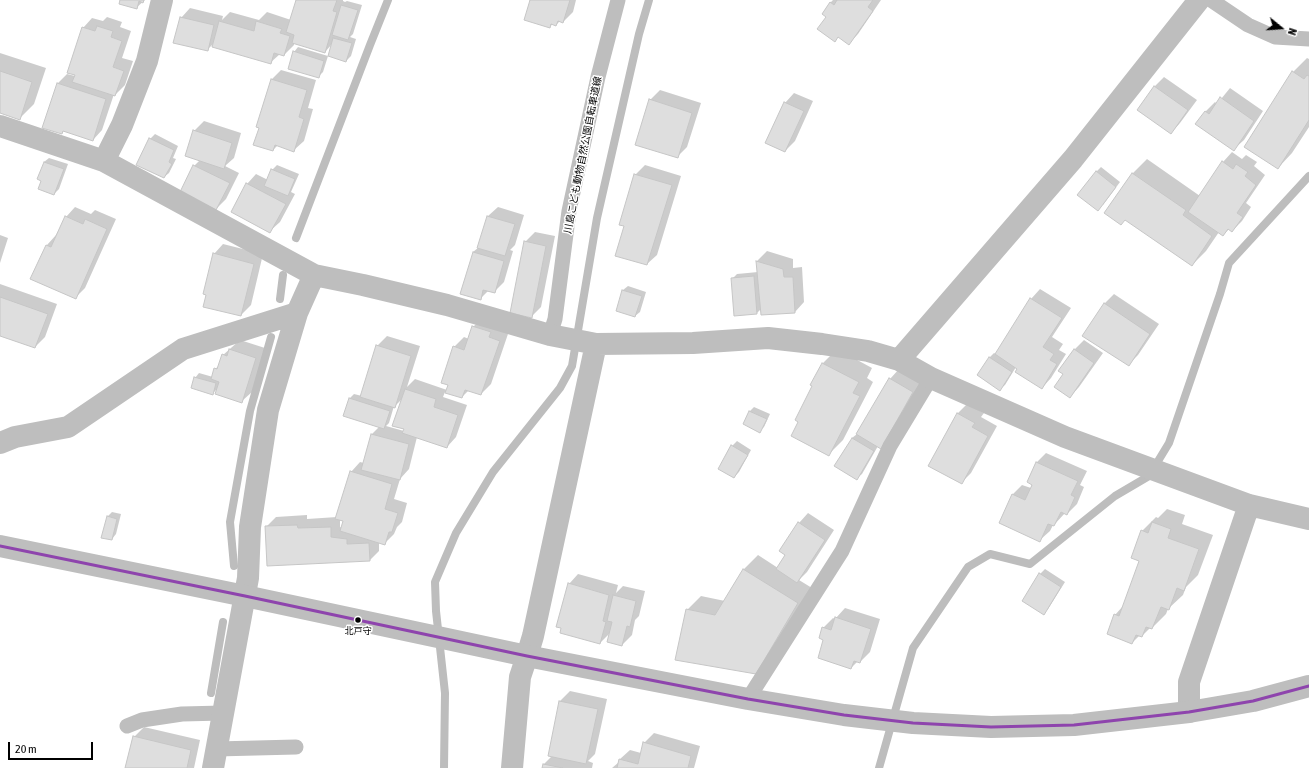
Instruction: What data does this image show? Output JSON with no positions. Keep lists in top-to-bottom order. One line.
{"streets":{"lane":["川島こども動物自然公園自転車道線"]},"places":["北戸守"],"scale_bar":"20 m","north":"right"}
